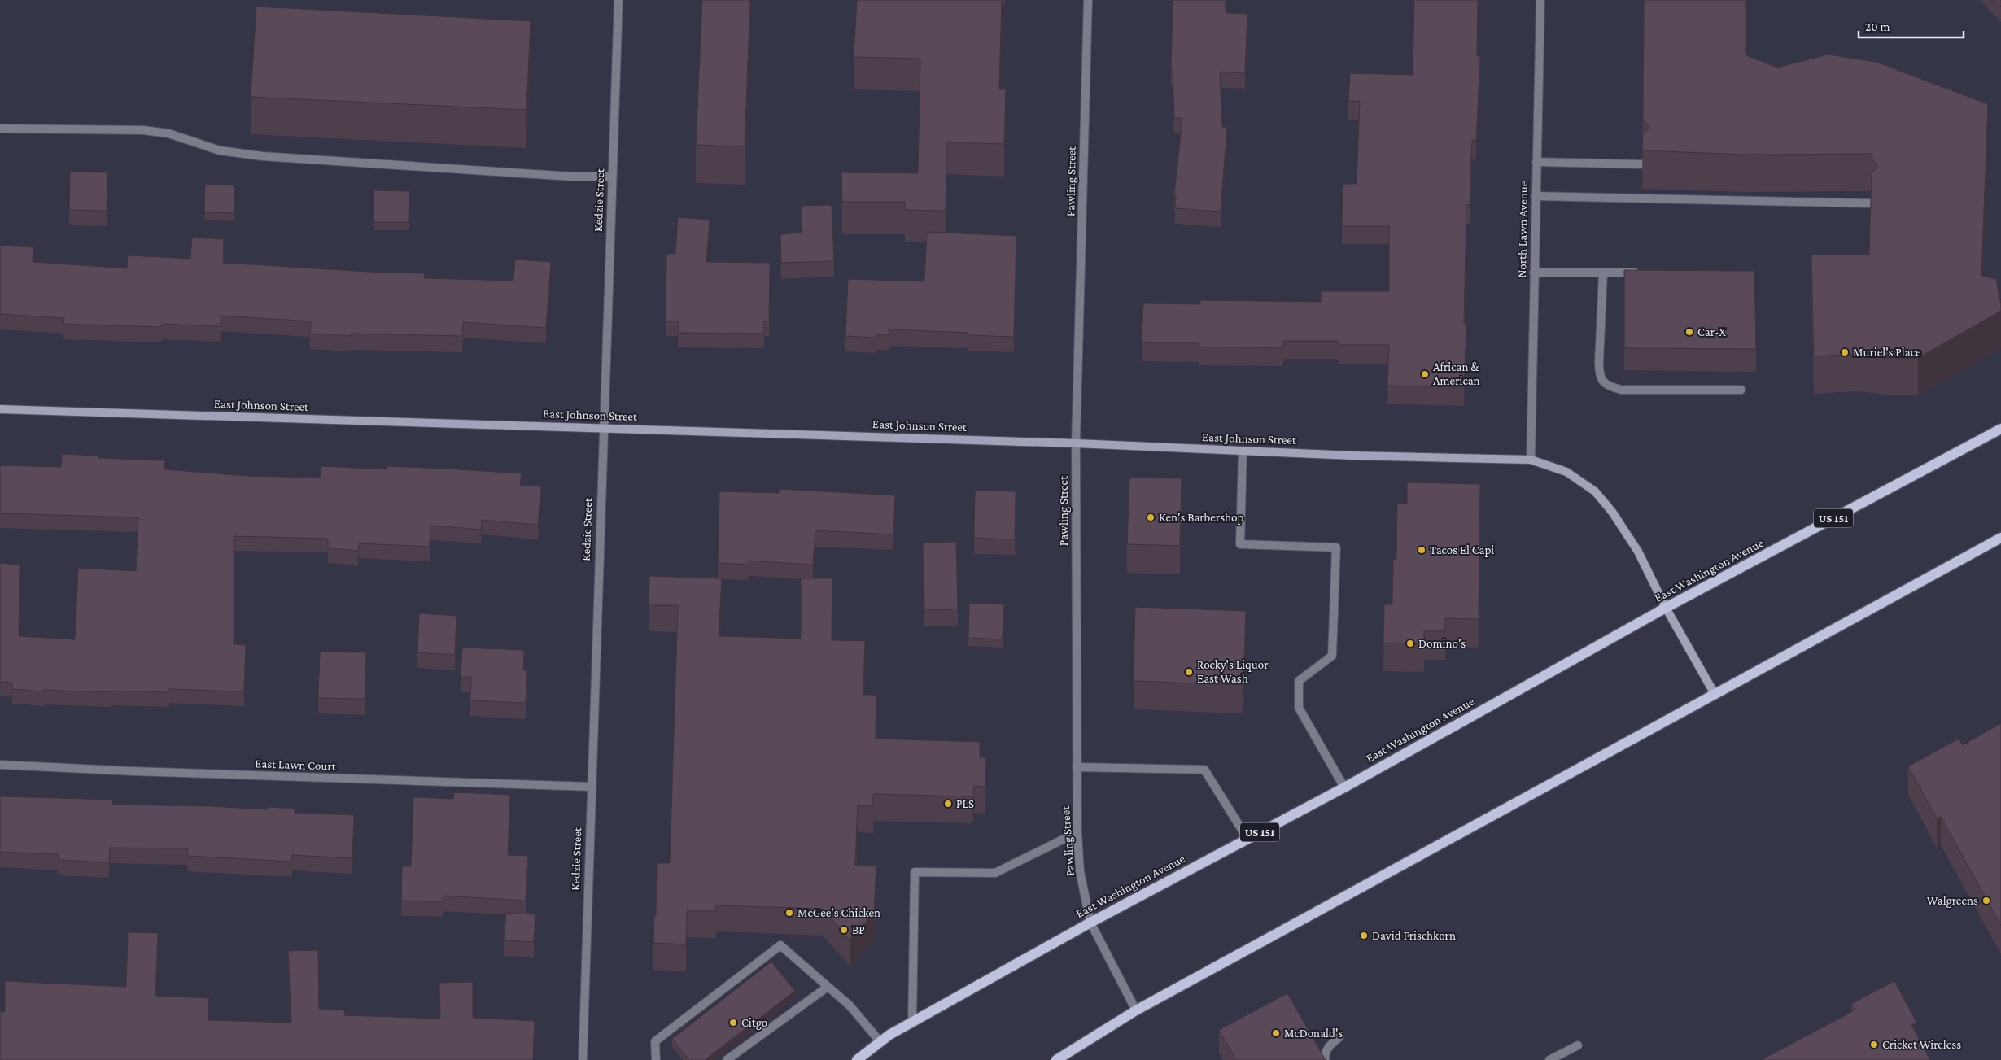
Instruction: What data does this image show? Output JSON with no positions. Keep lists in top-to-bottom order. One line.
{"streets":{"main road":["US 151","East Washington Avenue"],"street":["Pawling Street","Kedzie Street","North Lawn Avenue","East Johnson Street","East Lawn Court"]},"crossings":[["Pawling Street","East Johnson Street"],["Pawling Street","East Washington Avenue"],["Kedzie Street","East Johnson Street"],["Kedzie Street","East Lawn Court"],["North Lawn Avenue","East Johnson Street"],["East Johnson Street","East Washington Avenue"]],"places":["Car-X","Muriel's Place","African & American","Ken's Barbershop","Tacos El Capi","Domino's","Rocky's Liquor East Wash","PLS","Walgreens","McGee's Chicken","BP","David Frischkorn","Citgo","McDonald's","Cricket Wireless"],"scale_bar":"20 m"}
